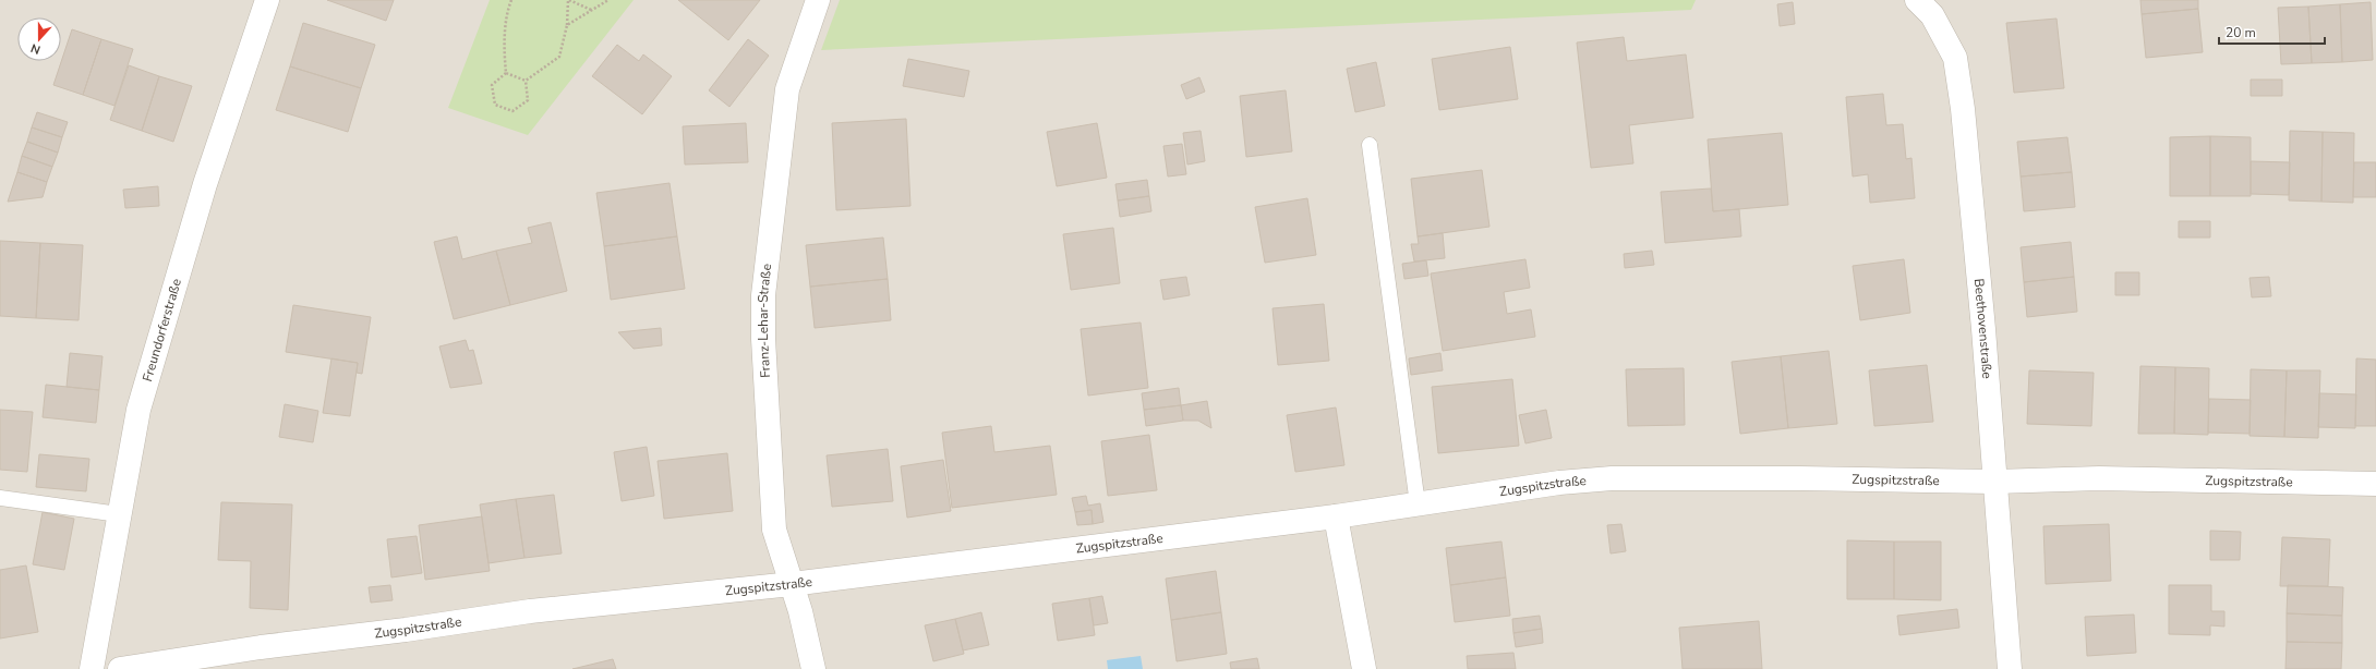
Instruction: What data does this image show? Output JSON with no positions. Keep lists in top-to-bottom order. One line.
{"streets":{"street":["Franz-Lehar-Straße","Beethovenstraße","Freundorferstraße","Zugspitzstraße"]},"crossings":[["Franz-Lehar-Straße","Zugspitzstraße"],["Beethovenstraße","Zugspitzstraße"]],"scale_bar":"20 m","north":"bottom"}
